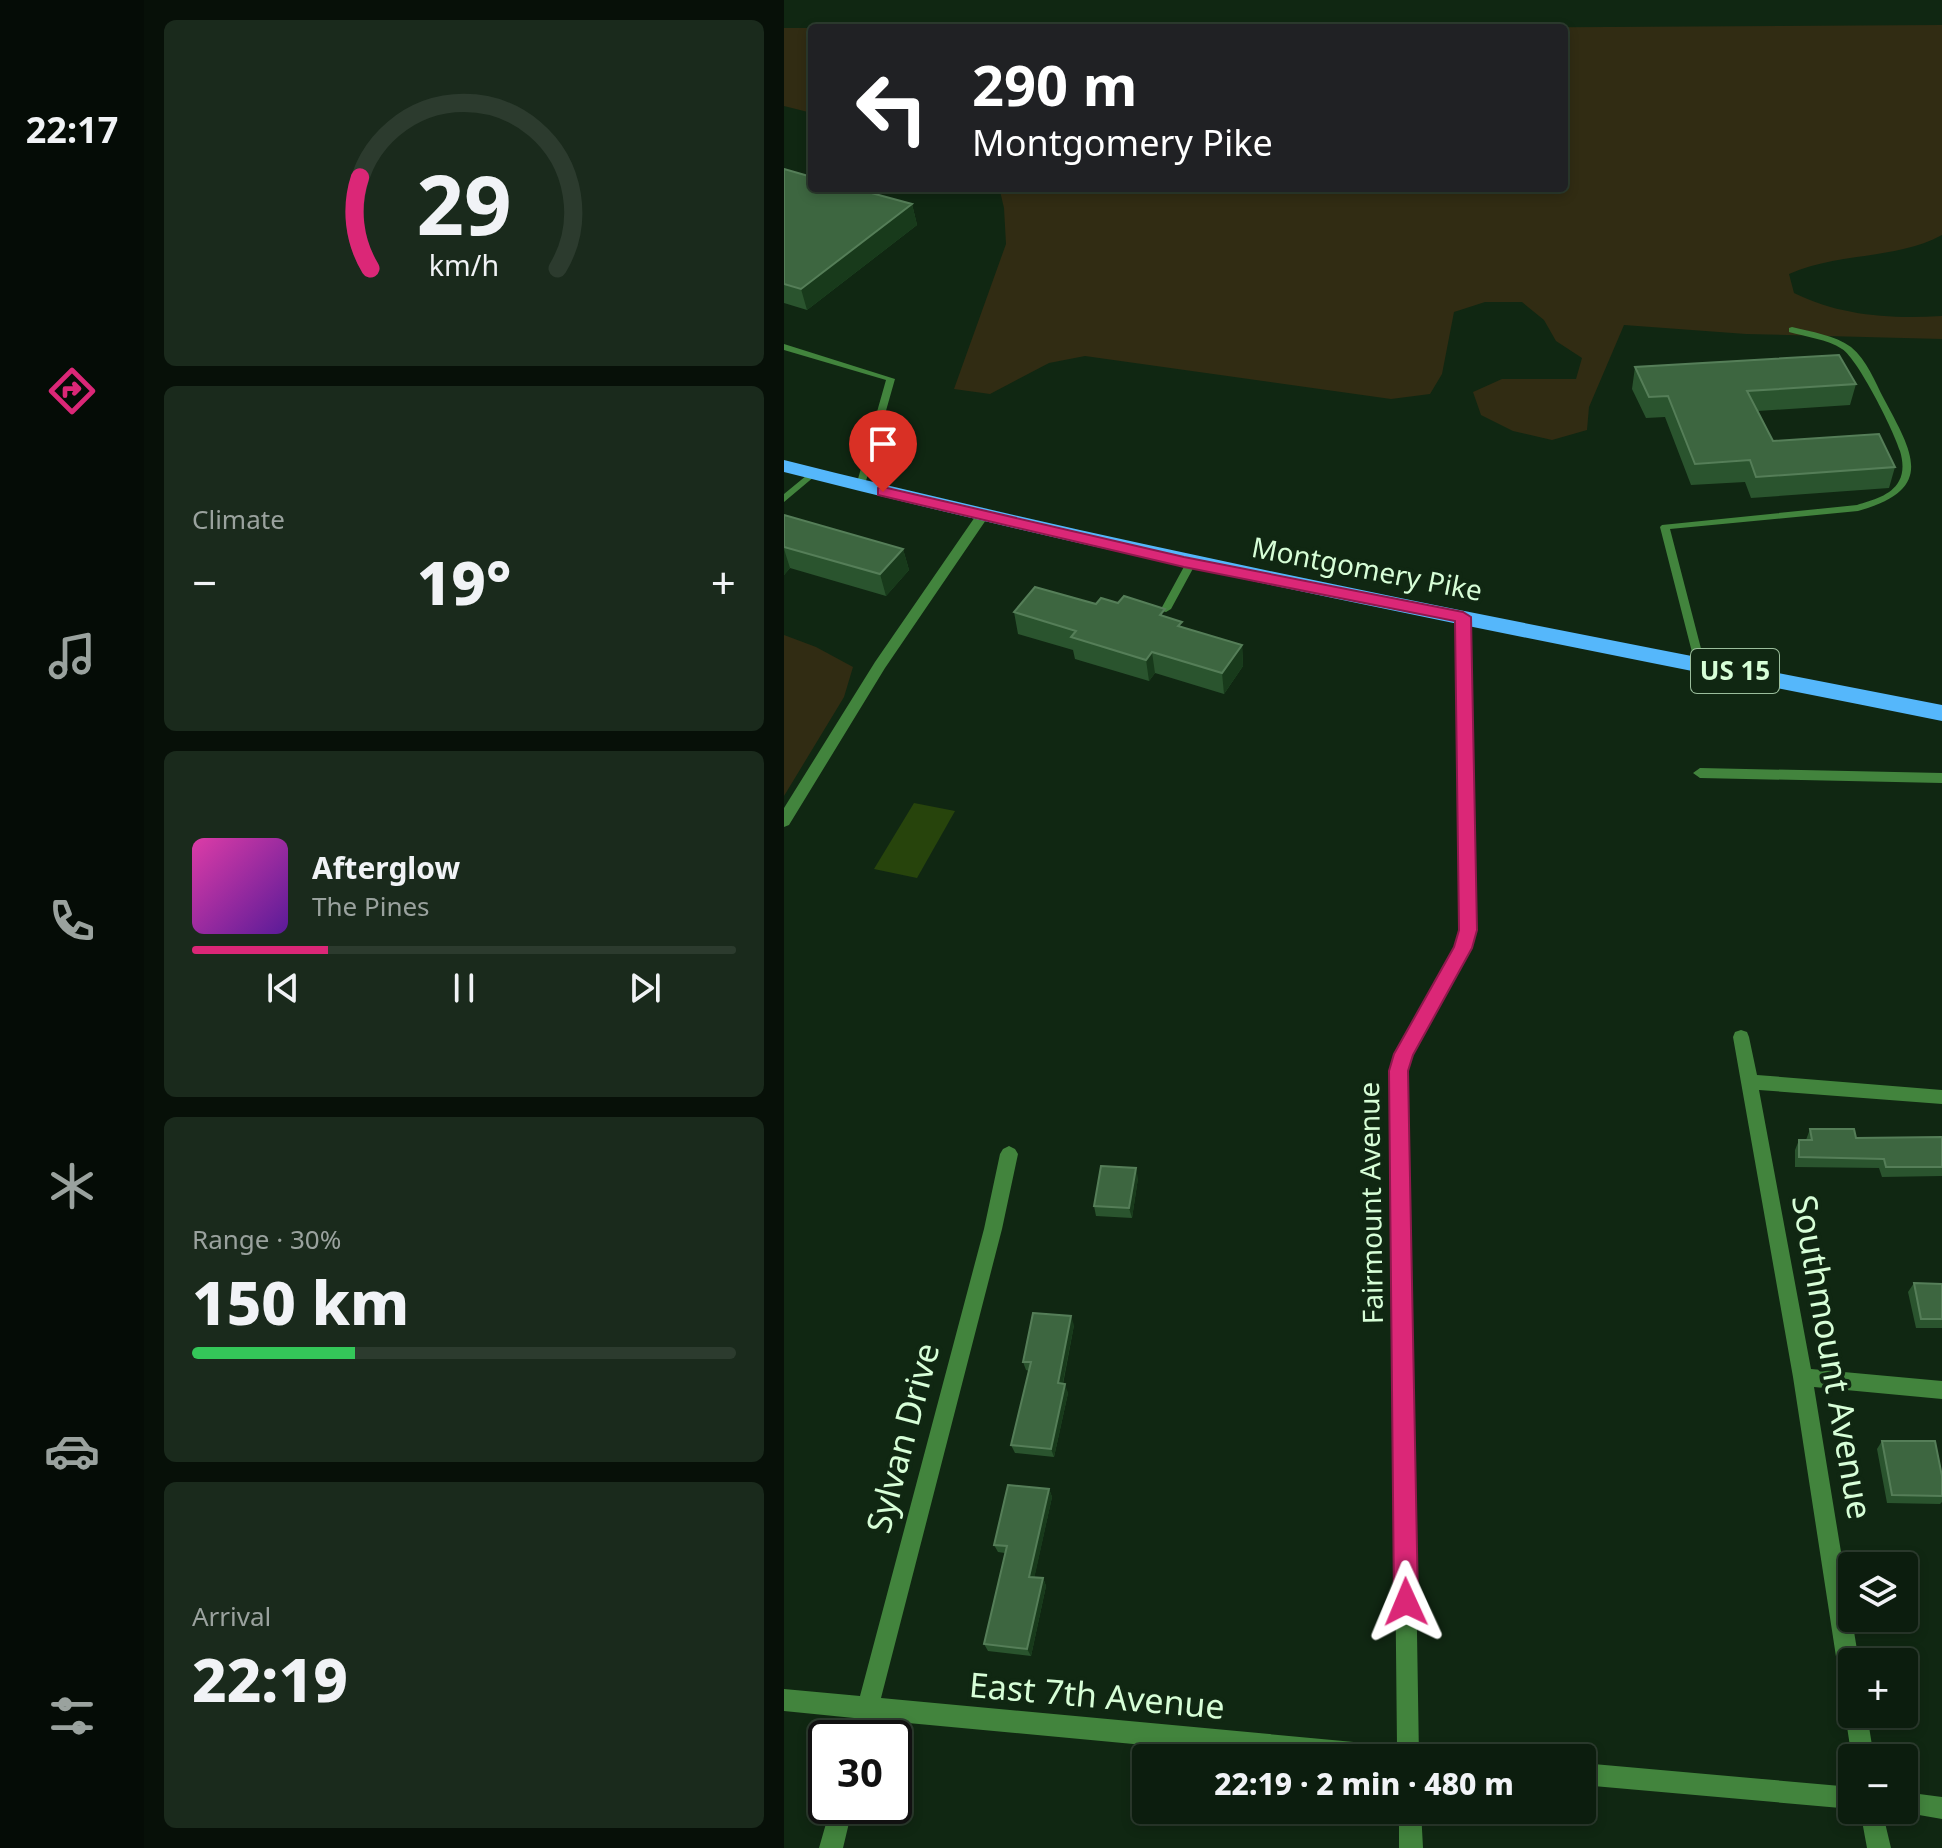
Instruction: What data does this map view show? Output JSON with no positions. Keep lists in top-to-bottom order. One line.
{"streets":{"highway":["Montgomery Pike","US 15"],"street":["Fairmount Avenue","Southmount Avenue","Sylvan Drive","East 7th Avenue"]},"crossings":[["Montgomery Pike","Fairmount Avenue"],["Sylvan Drive","East 7th Avenue"]],"page":{"tabs":"22:17","turn":["290 m","Montgomery Pike"],"tile":["Climate",["Range · 30%","150 km"],["Arrival","22:19"]],"heat":["−","19°","+"],"song":["Afterglow","The Pines"],"map_buttons":["+","−"],"limit":"30","trip":"22:19 · 2 min · 480 m","gauge":["29","km/h"]}}
